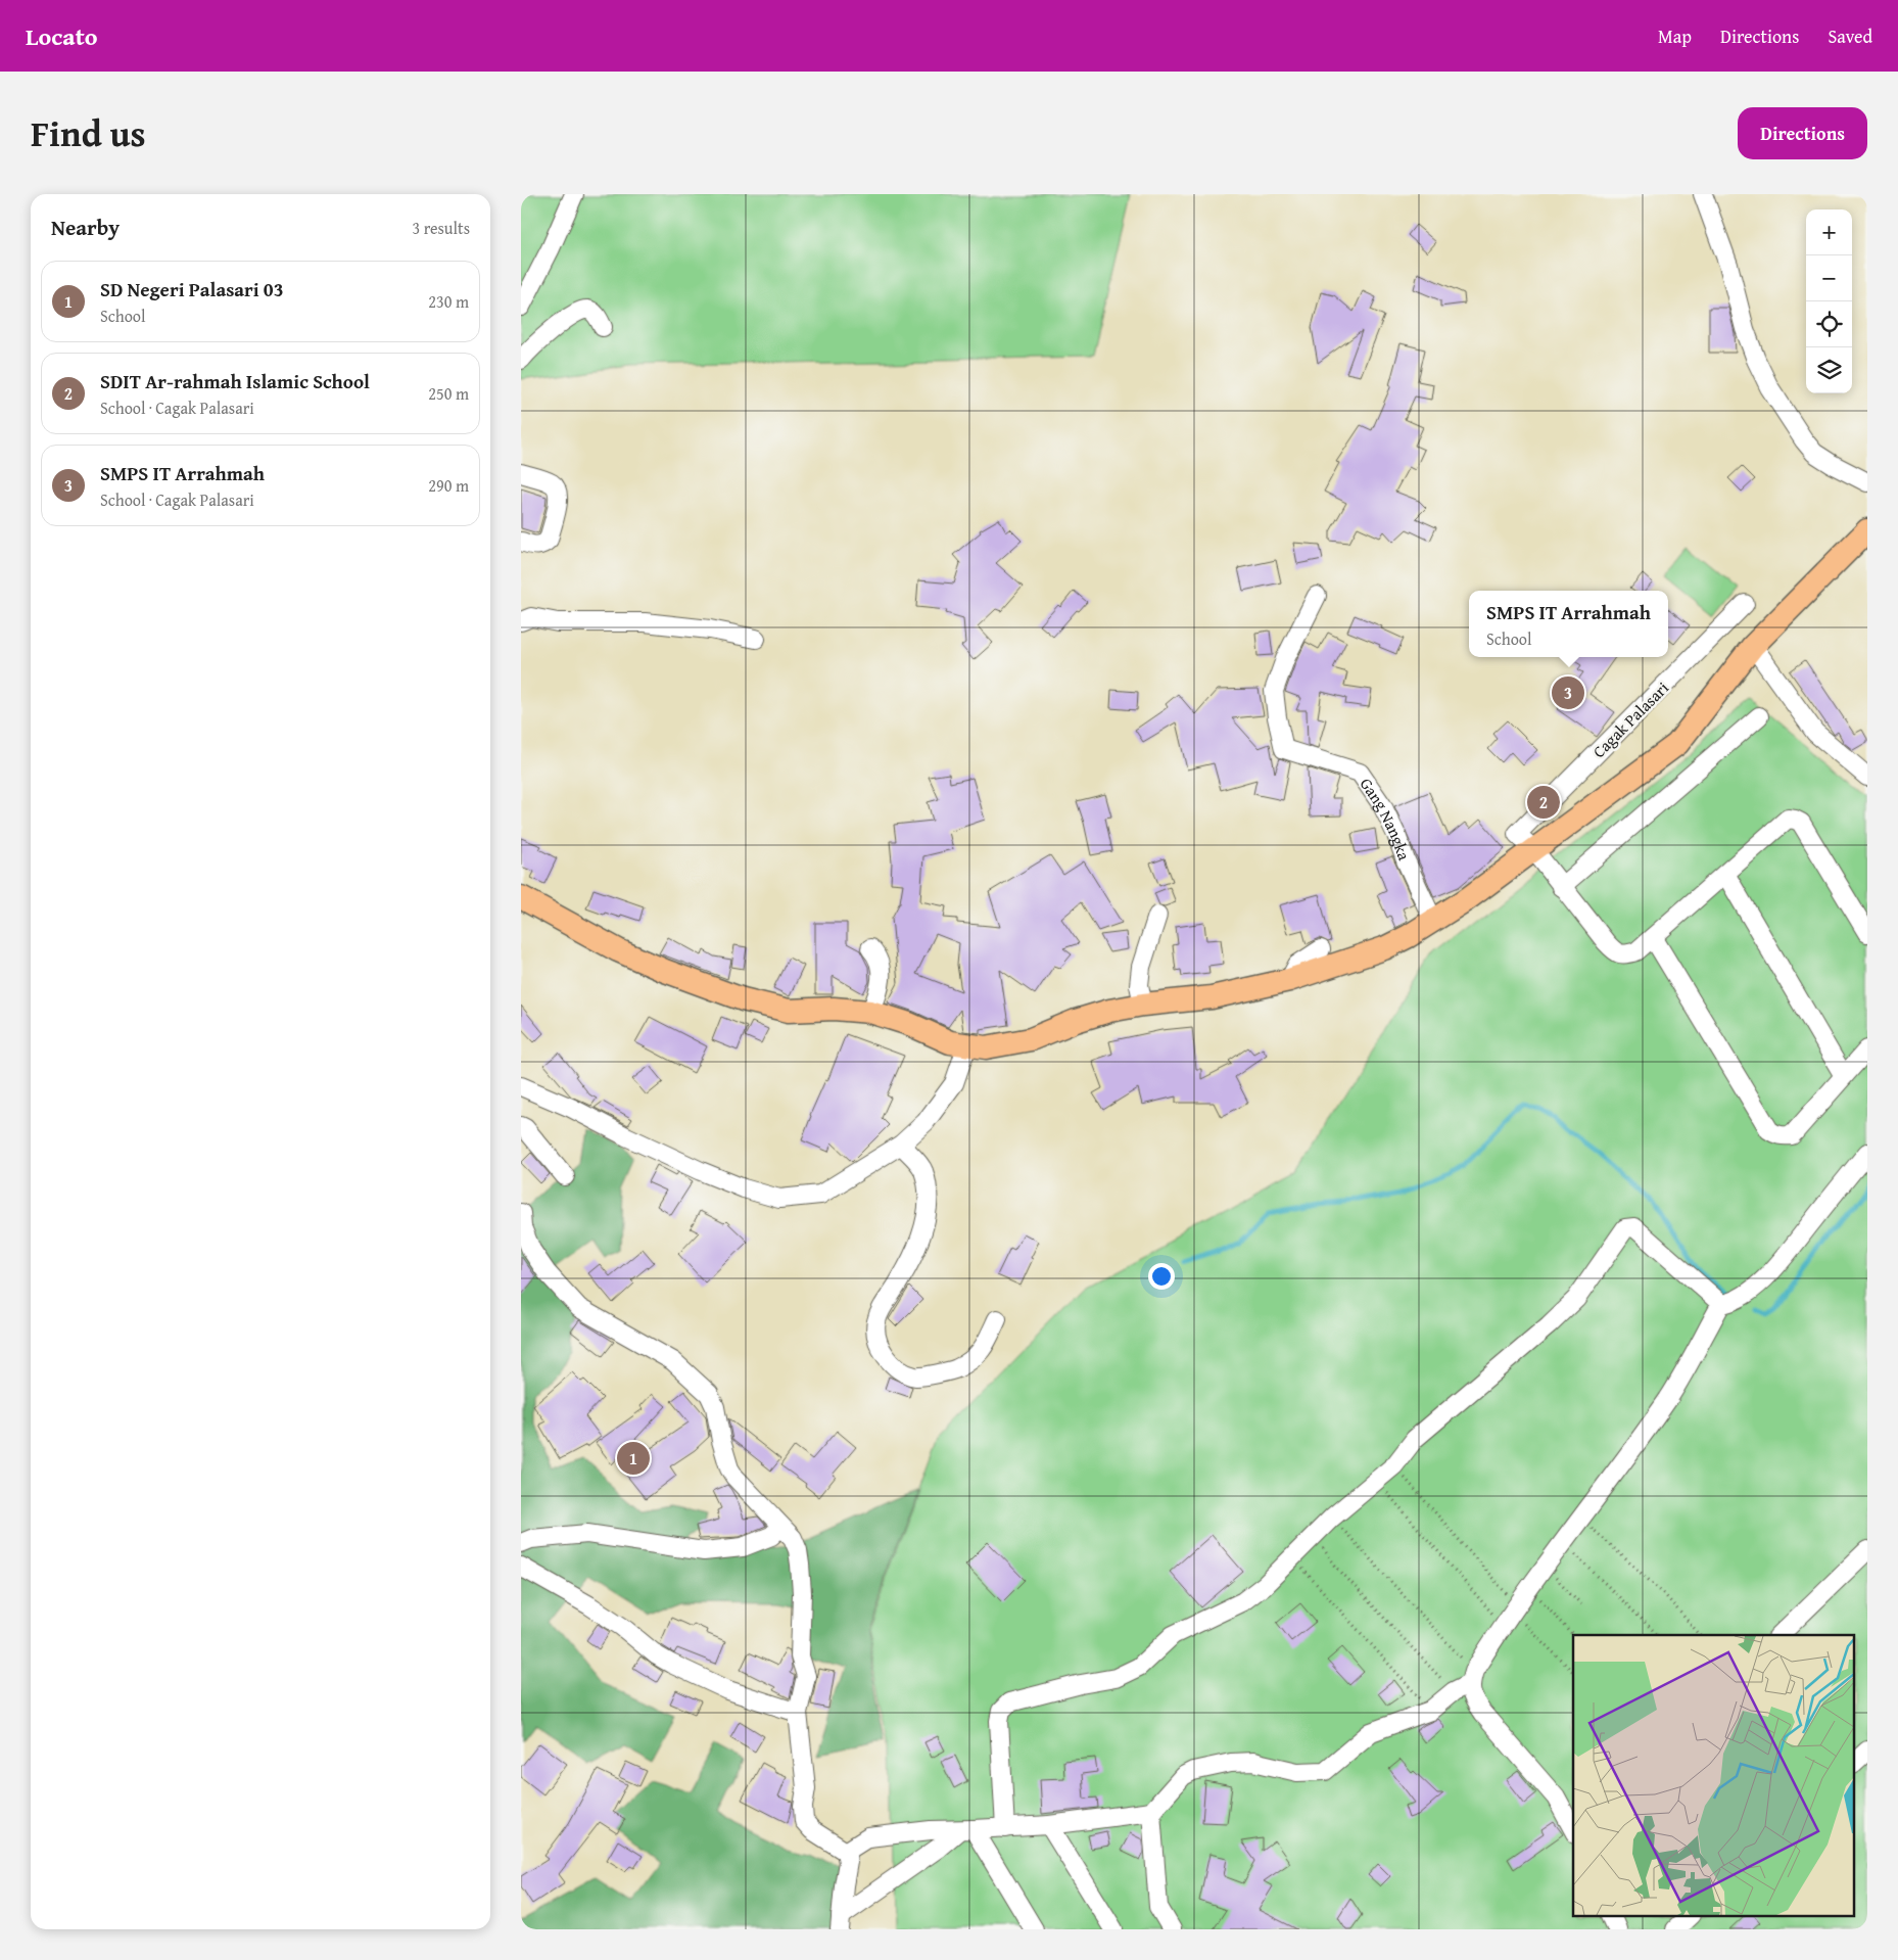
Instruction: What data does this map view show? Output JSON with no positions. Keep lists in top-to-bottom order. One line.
{"streets":{"street":["Cagak Palasari","Gang Nangka"]},"page":{"header":"Locato","nav":["Map","Directions","Saved"],"title":"Find us","buttons":"Directions","heading":["Nearby","3 results"],"map_buttons":["+","−"],"list":[{"mark":"1","name":"SD Negeri Palasari 03","note":"School","value":"230 m"},{"mark":"2","name":"SDIT Ar-rahmah Islamic School","note":"School · Cagak Palasari","value":"250 m"},{"mark":"3","name":"SMPS IT Arrahmah","note":"School · Cagak Palasari","value":"290 m"}],"popup":["SMPS IT Arrahmah","School"],"pins":["3","2","1"]}}
